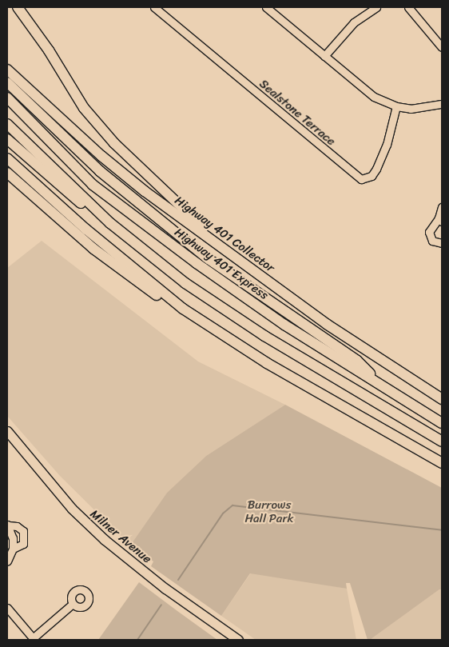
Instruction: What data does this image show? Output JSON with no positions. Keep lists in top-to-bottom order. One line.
{"streets":{"highway":["Highway 401 Collector","Highway 401 Express"],"main road":["Milner Avenue"],"street":["Sealstone Terrace"]},"parks":["Burrows Hall Park"]}
